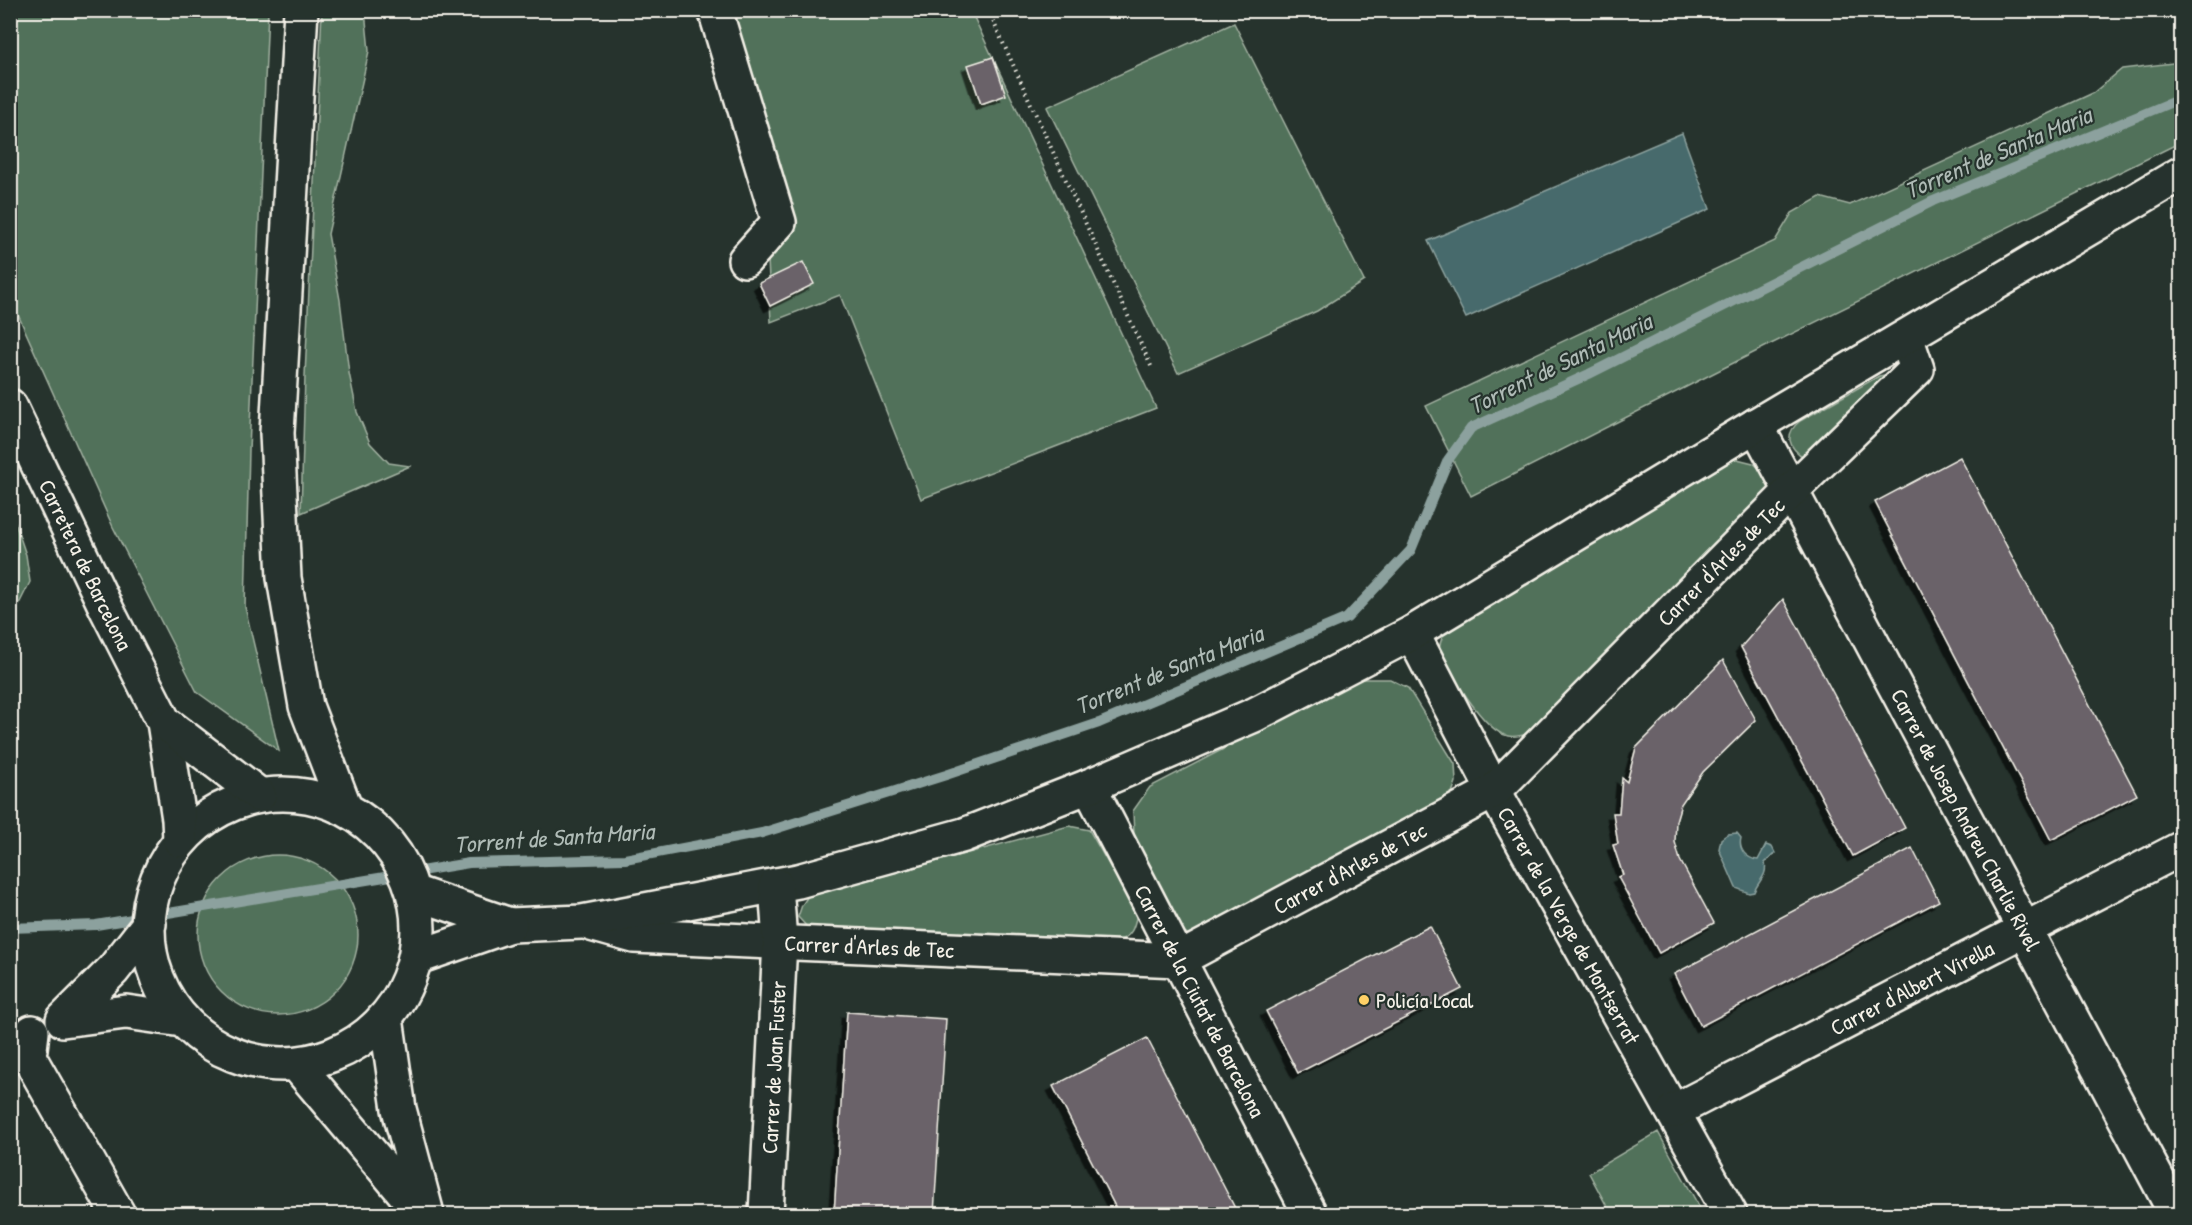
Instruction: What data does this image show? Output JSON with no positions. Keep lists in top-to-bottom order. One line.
{"streets":{"main road":["Carrer d'Arles de Tec","Carretera de Barcelona","Carrer de Josep Andreu Charlie Rivel","Carrer de la Verge de Montserrat","Carrer d'Albert Virella","Carrer de la Ciutat de Barcelona","Carrer de Joan Fuster"]},"crossings":[["Carrer d'Arles de Tec","Carrer de Josep Andreu Charlie Rivel"],["Carrer d'Arles de Tec","Carrer de la Verge de Montserrat"],["Carrer d'Arles de Tec","Carrer de la Ciutat de Barcelona"],["Carrer d'Arles de Tec","Carrer de Joan Fuster"],["Carrer de Josep Andreu Charlie Rivel","Carrer d'Albert Virella"],["Carrer de la Verge de Montserrat","Carrer d'Albert Virella"]],"water":["Torrent de Santa Maria"],"places":["Policía Local"]}
